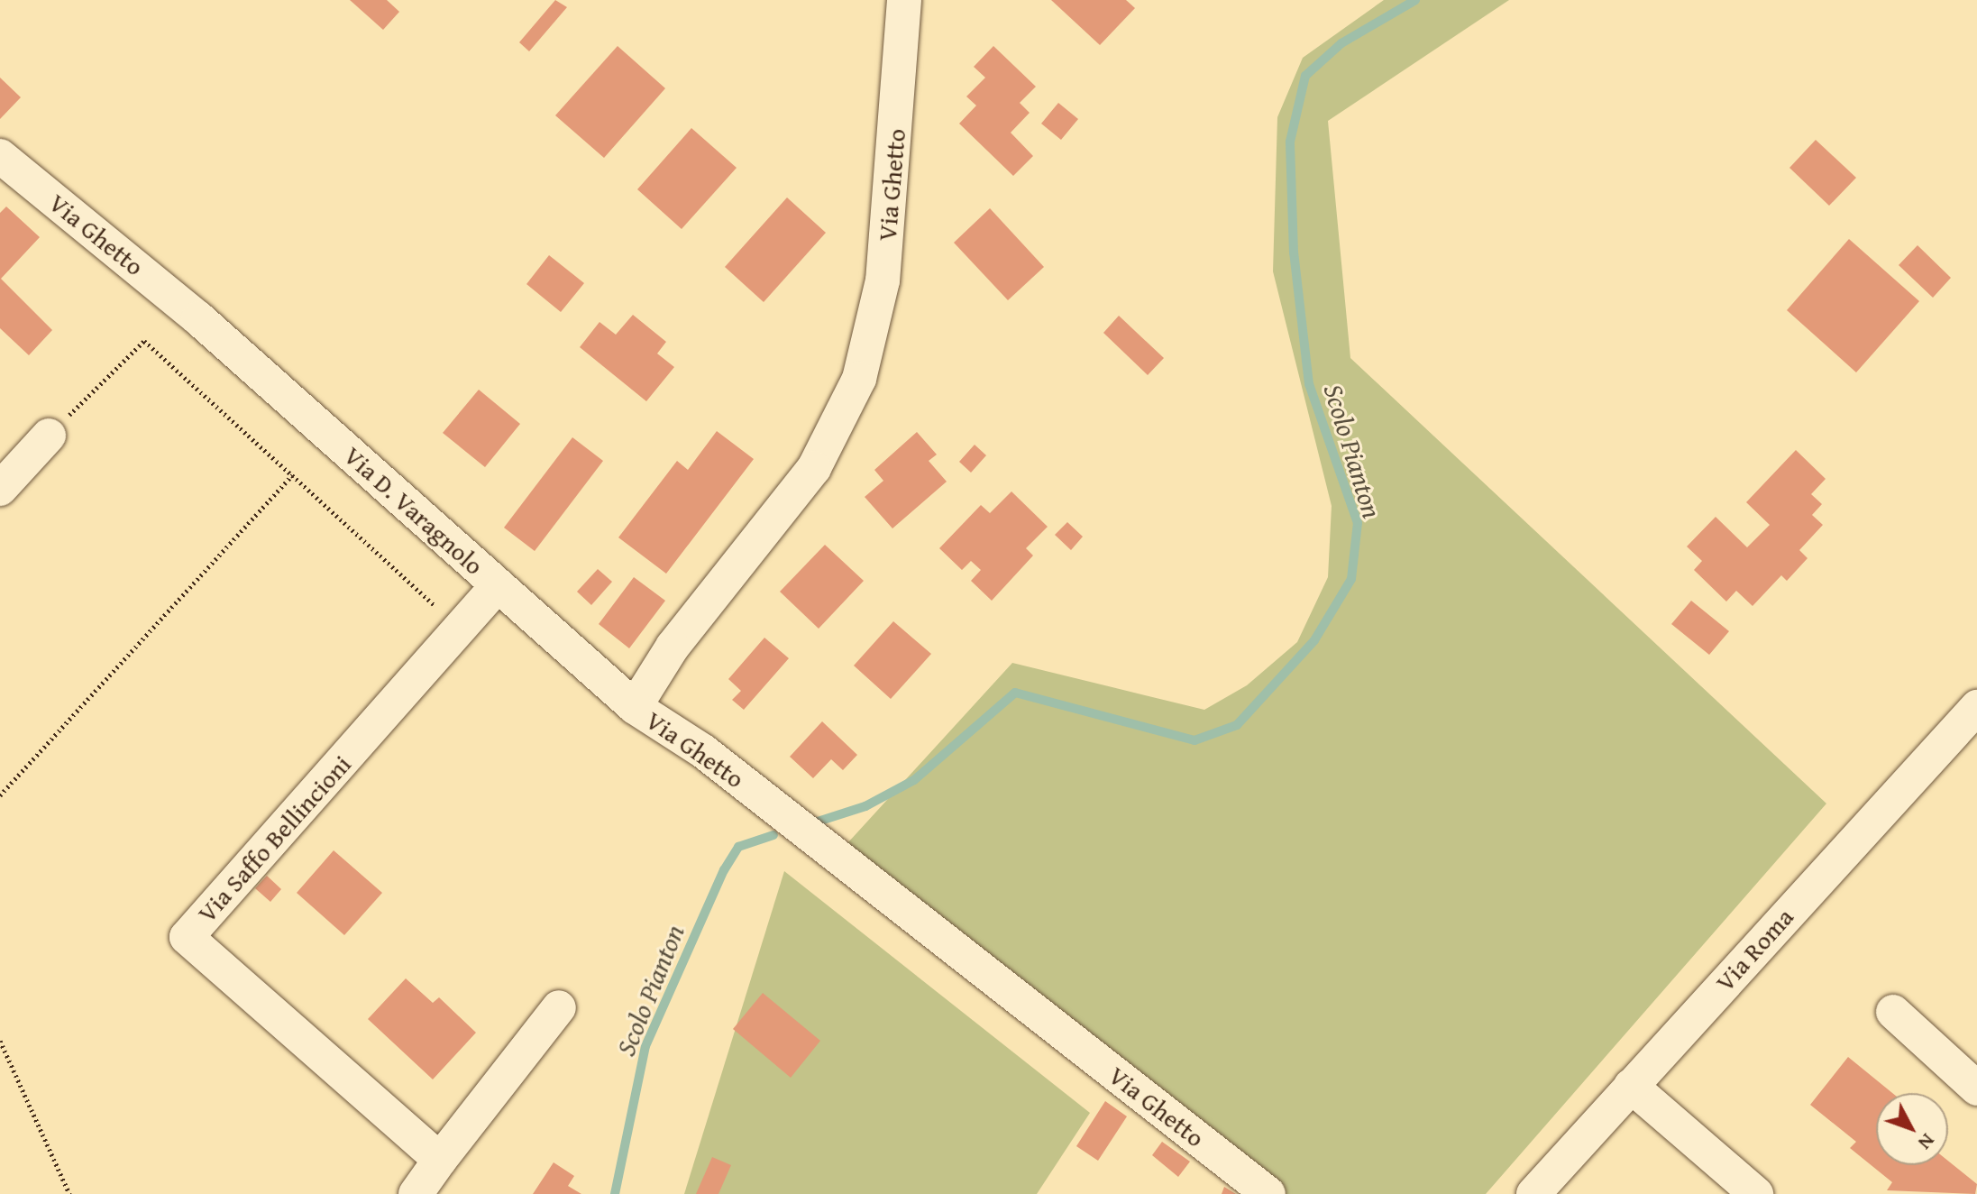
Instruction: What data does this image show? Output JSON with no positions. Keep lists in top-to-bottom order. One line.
{"streets":{"street":["Via Ghetto","Via D. Varagnolo","Via Saffo Bellincioni","Via Roma"]},"crossings":[["Via Ghetto","Via D. Varagnolo"],["Via D. Varagnolo","Via Saffo Bellincioni"]],"water":["Scolo Pianton"],"north":"bottom right"}
